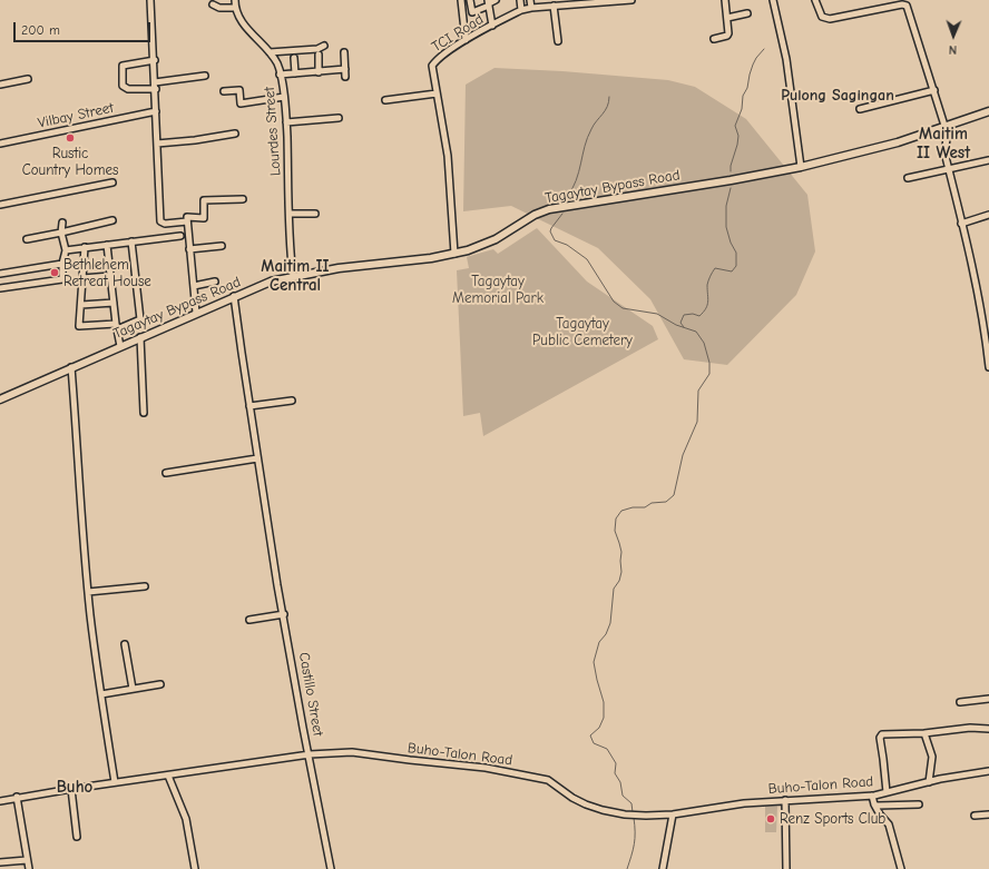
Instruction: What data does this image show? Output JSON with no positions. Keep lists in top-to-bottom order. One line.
{"streets":{"main road":["Tagaytay Bypass Road"],"street":["TCI Road","Vilbay Street","Lourdes Street","Castillo Street","Buho-Talon Road"]},"crossings":[["TCI Road","Tagaytay Bypass Road"],["Lourdes Street","Tagaytay Bypass Road"],["Tagaytay Bypass Road","Castillo Street"],["Castillo Street","Buho-Talon Road"]],"districts":["Pulong Sagingan","Maitim II West","Maitim II Central","Buho"],"parks":["Tagaytay Memorial Park","Tagaytay Public Cemetery"],"places":["Rustic Country Homes","Bethlehem Retreat House","Renz Sports Club"],"scale_bar":"200 m","north":"bottom"}
